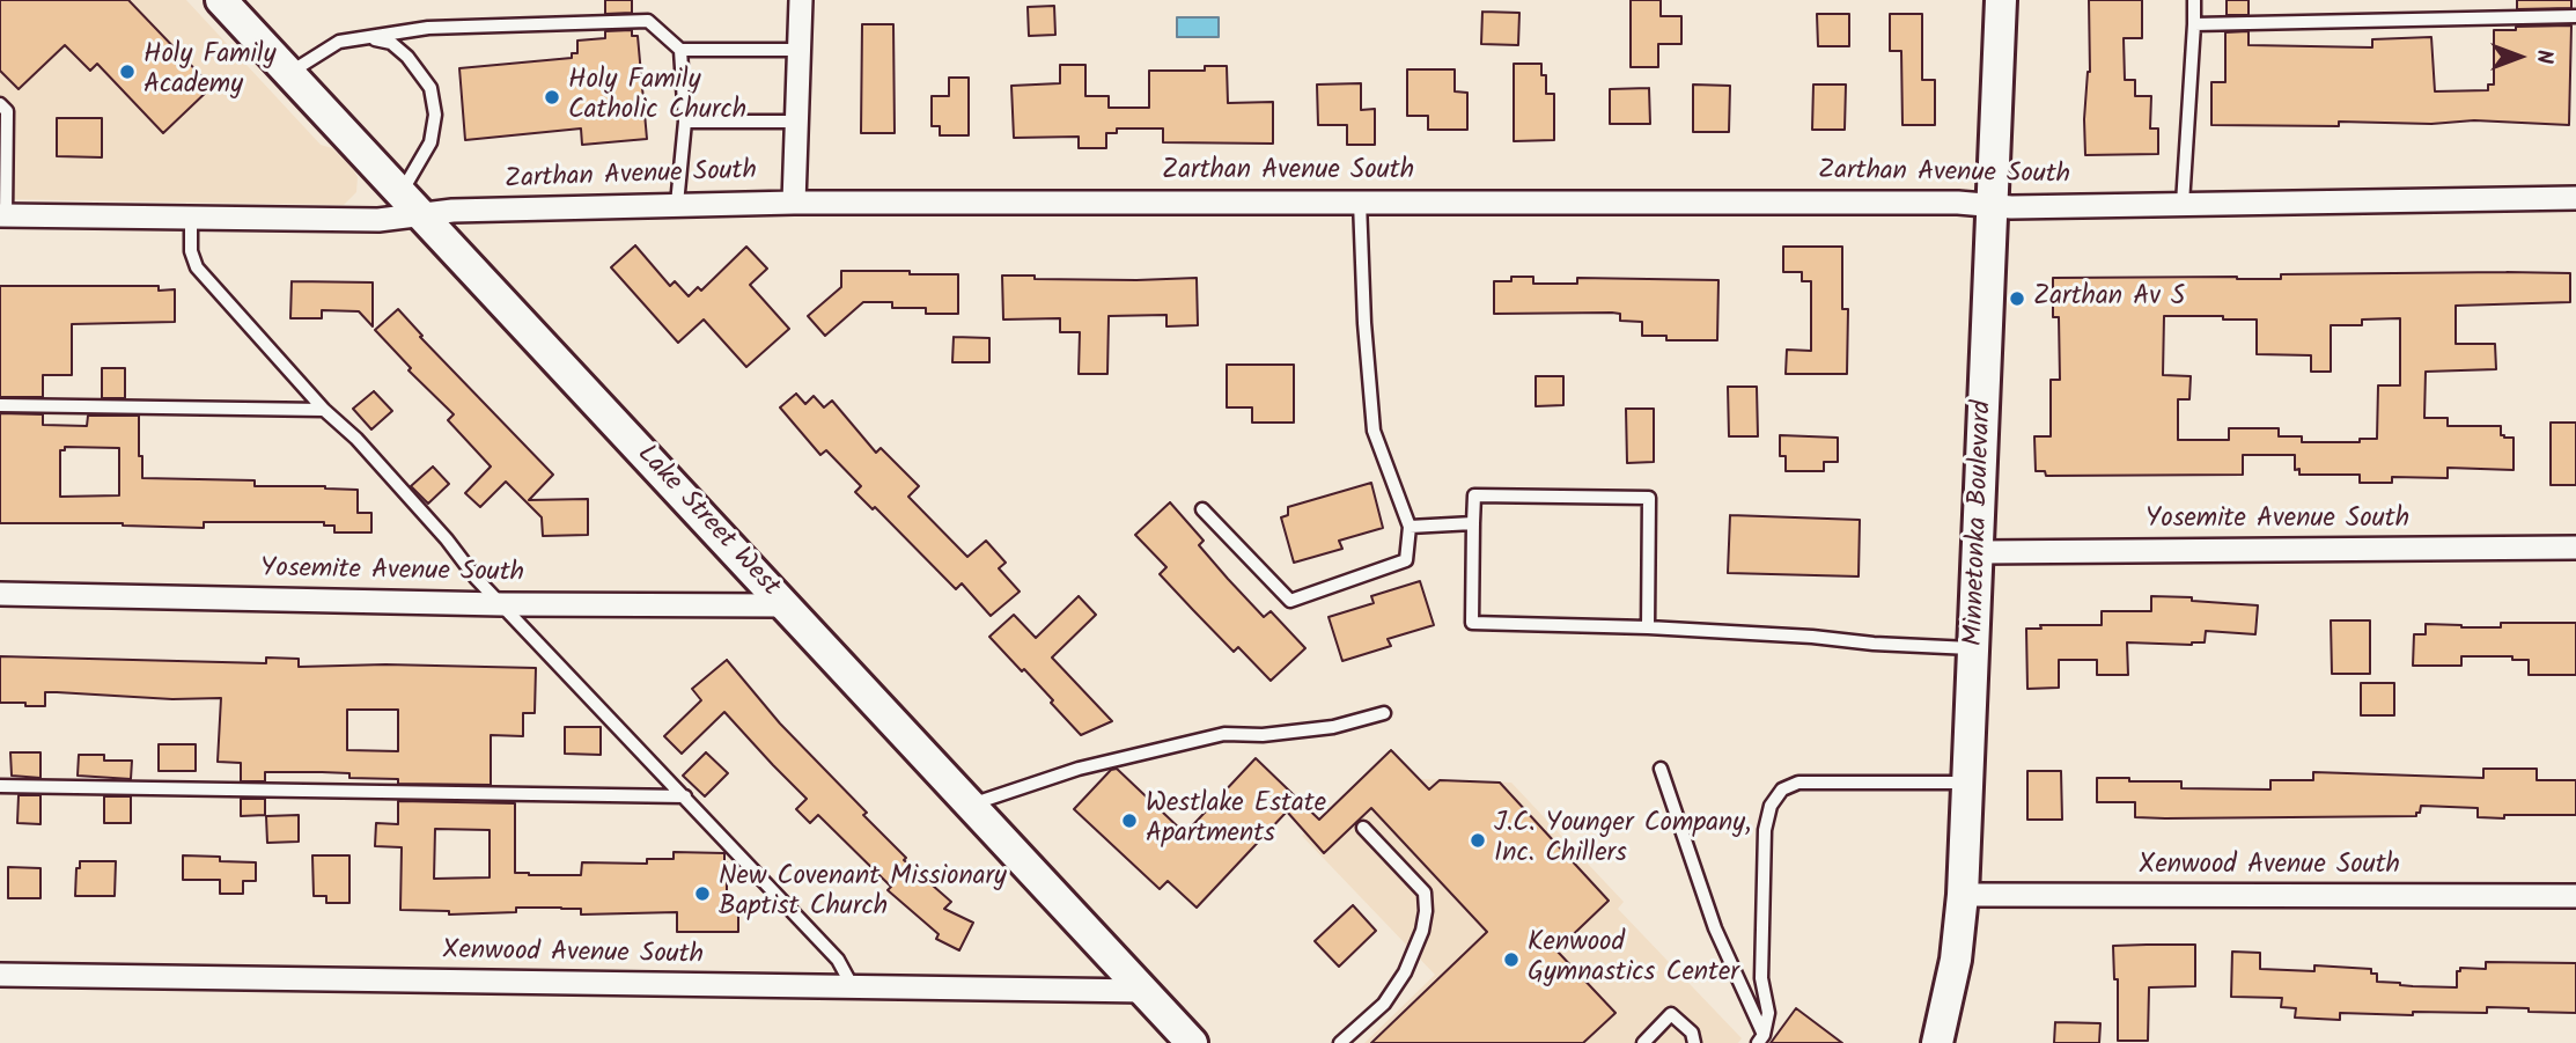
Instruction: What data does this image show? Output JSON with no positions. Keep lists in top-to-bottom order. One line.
{"streets":{"street":["Zarthan Avenue South","Yosemite Avenue South","Lake Street West","Minnetonka Boulevard","Xenwood Avenue South"]},"crossings":[["Zarthan Avenue South","Lake Street West"],["Zarthan Avenue South","Minnetonka Boulevard"],["Yosemite Avenue South","Lake Street West"],["Yosemite Avenue South","Minnetonka Boulevard"],["Lake Street West","Xenwood Avenue South"],["Minnetonka Boulevard","Xenwood Avenue South"]],"places":["Holy Family Academy","Holy Family Catholic Church","Zarthan Av S","Westlake Estate Apartments","J.C. Younger Company, Inc. Chillers","New Covenant Missionary Baptist Church","Kenwood Gymnastics Center"],"north":"right"}
